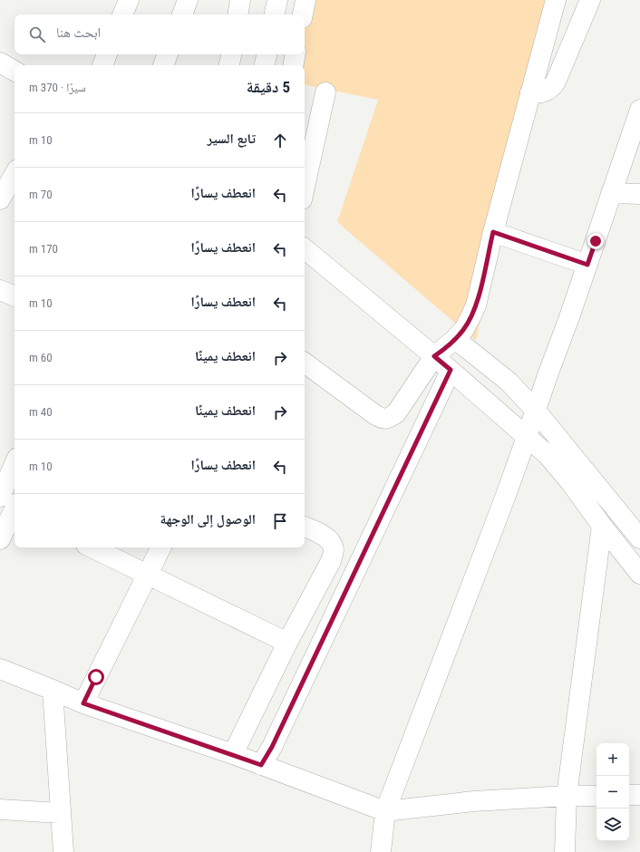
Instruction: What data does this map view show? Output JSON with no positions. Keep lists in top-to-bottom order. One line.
{"page":{"search":"ابحث هنا","heading":["5 دقيقة","سيرًا · 370 m"],"list":[["تابع السير","10 m"],["انعطف يسارًا","70 m"],["انعطف يسارًا","170 m"],["انعطف يسارًا","10 m"],["انعطف يمينًا","60 m"],["انعطف يمينًا","40 m"],["انعطف يسارًا","10 m"],"الوصول إلى الوجهة"],"map_buttons":["+","−"]}}
